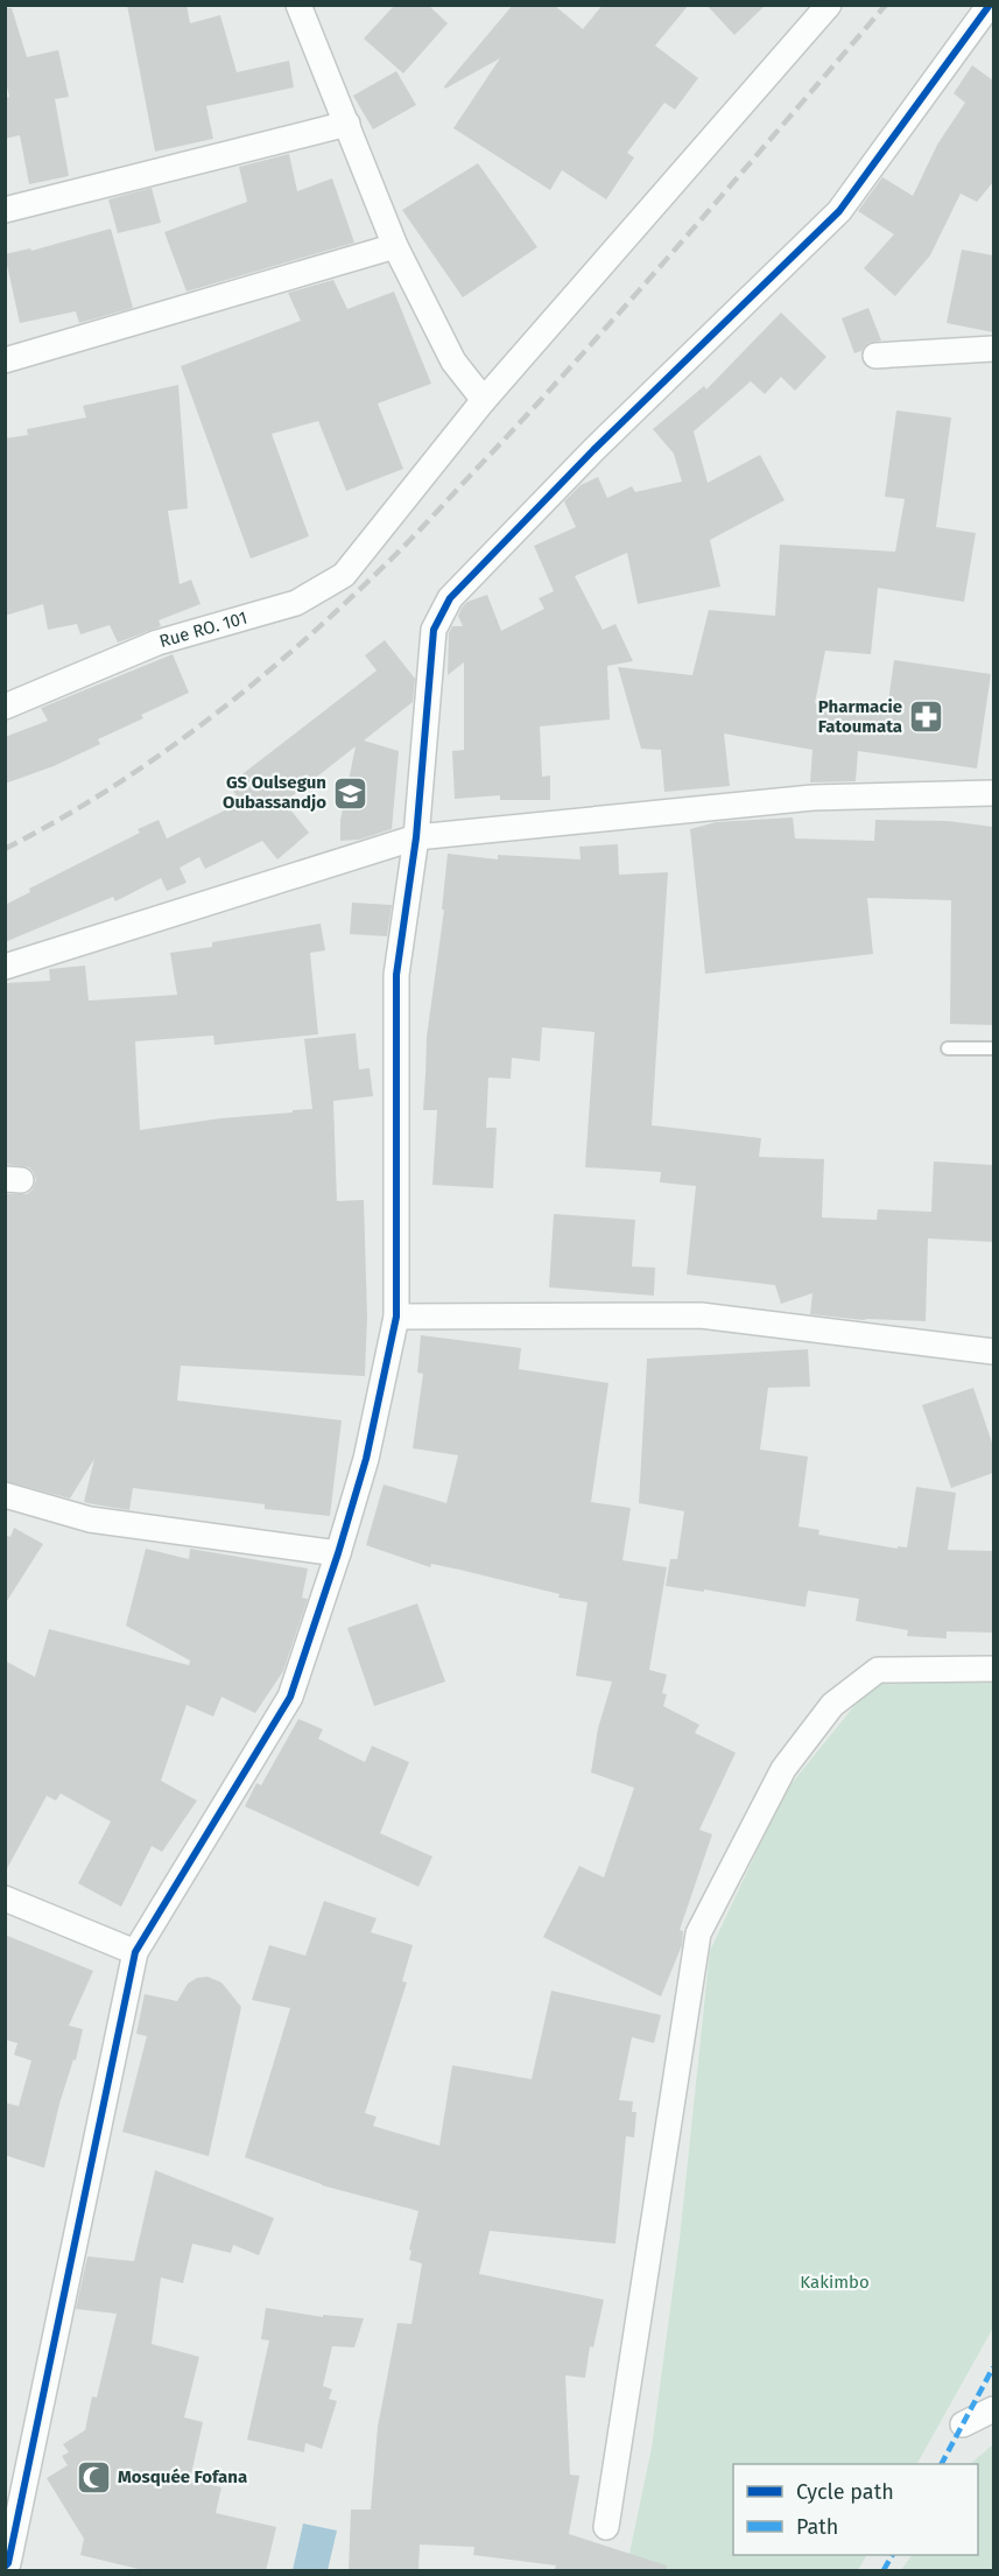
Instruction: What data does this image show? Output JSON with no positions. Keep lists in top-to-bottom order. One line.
{"streets":{"street":["Rue RO. 101"]},"parks":["Kakimbo"],"places":{"pharmacy":["Pharmacie Fatoumata"],"school or university":["GS Oulsegun Oubassandjo"],"mosque":["Mosquée Fofana"]},"legend":["Cycle path","Path"]}
